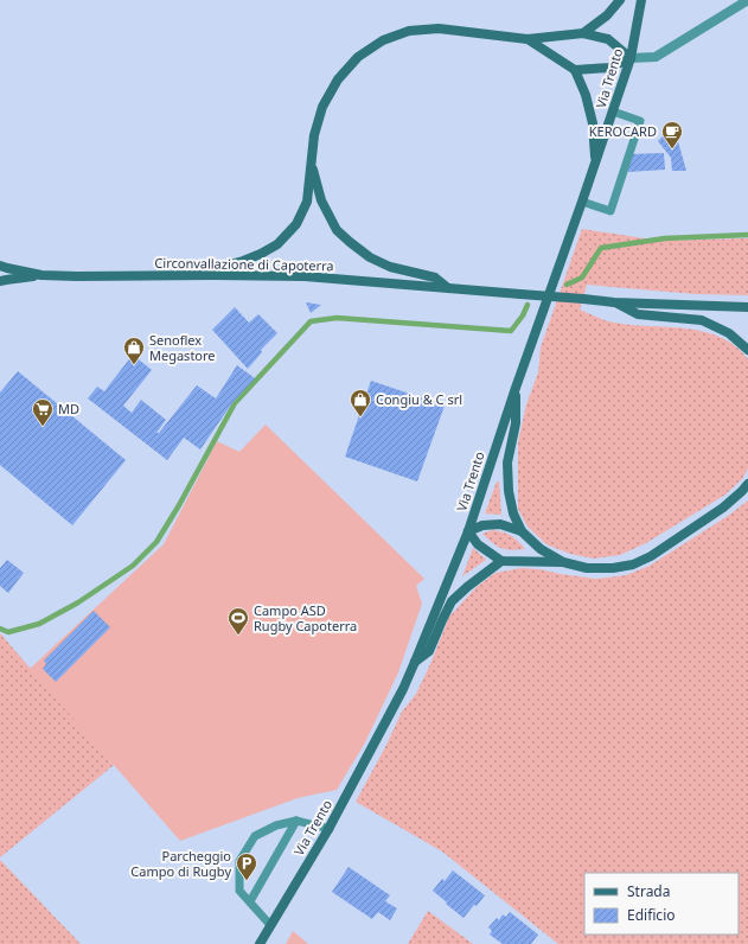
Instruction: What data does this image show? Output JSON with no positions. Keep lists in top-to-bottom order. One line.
{"streets":{"street":["Via Trento","Circonvallazione di Capoterra"]},"places":{"cafe":["KEROCARD"],"shop":["Senoflex Megastore","Congiu & C srl"],"supermarket":["MD"],"sports":["Campo ASD Rugby Capoterra"],"parking":["Parcheggio Campo di Rugby"]},"legend":["Strada","Edificio"]}
